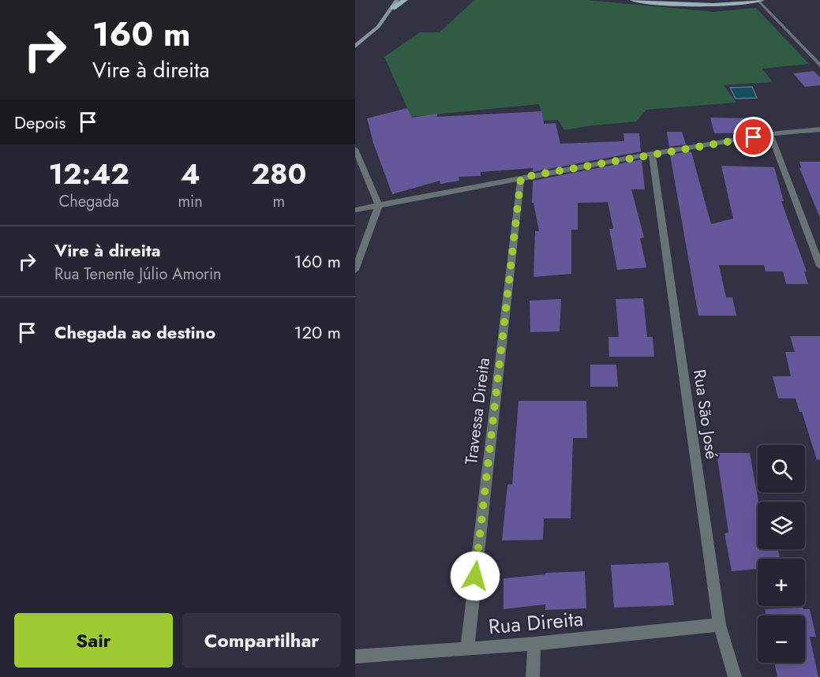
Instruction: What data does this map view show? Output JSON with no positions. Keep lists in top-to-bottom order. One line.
{"streets":{"street":["Travessa Direita","Rua São José","Rua Direita"]},"crossings":[["Travessa Direita","Rua Direita"],["Rua São José","Rua Direita"]],"page":{"turn":["160 m","Vire à direita"],"then":"Depois","eta":["12:42","Chegada","4","min","280","m"],"list":[{"name":"Vire à direita","note":"Rua Tenente Júlio Amorin","value":"160 m"},{"name":"Chegada ao destino","value":"120 m"}],"map_buttons":["+","−"],"buttons":["Sair","Compartilhar"]}}
